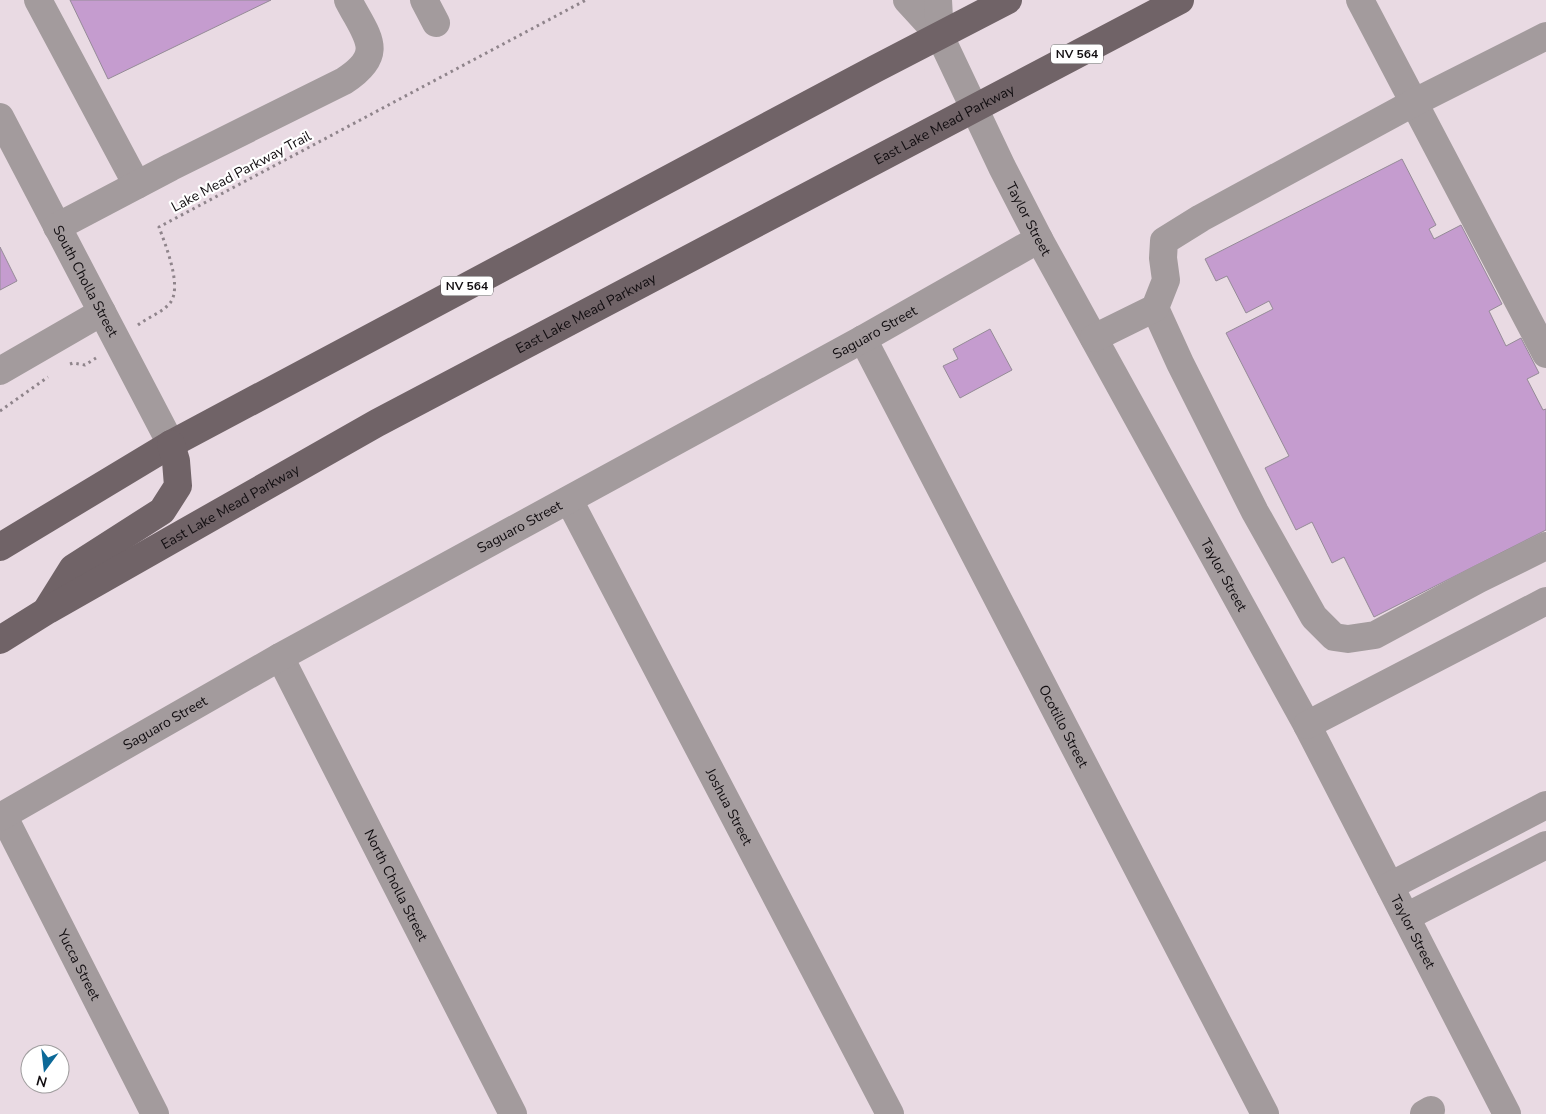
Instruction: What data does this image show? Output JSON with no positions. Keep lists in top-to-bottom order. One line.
{"streets":{"main road":["NV 564","East Lake Mead Parkway"],"street":["Taylor Street","South Cholla Street","Saguaro Street","Ocotillo Street","Joshua Street","North Cholla Street","Yucca Street"],"path":["Lake Mead Parkway Trail"]},"crossings":[["NV 564","Taylor Street"],["NV 564","South Cholla Street"],["East Lake Mead Parkway","Taylor Street"],["Lake Mead Parkway Trail","South Cholla Street"],["Taylor Street","Saguaro Street"],["Saguaro Street","Ocotillo Street"],["Saguaro Street","Joshua Street"],["Saguaro Street","North Cholla Street"],["Saguaro Street","Yucca Street"]],"north":"bottom"}
